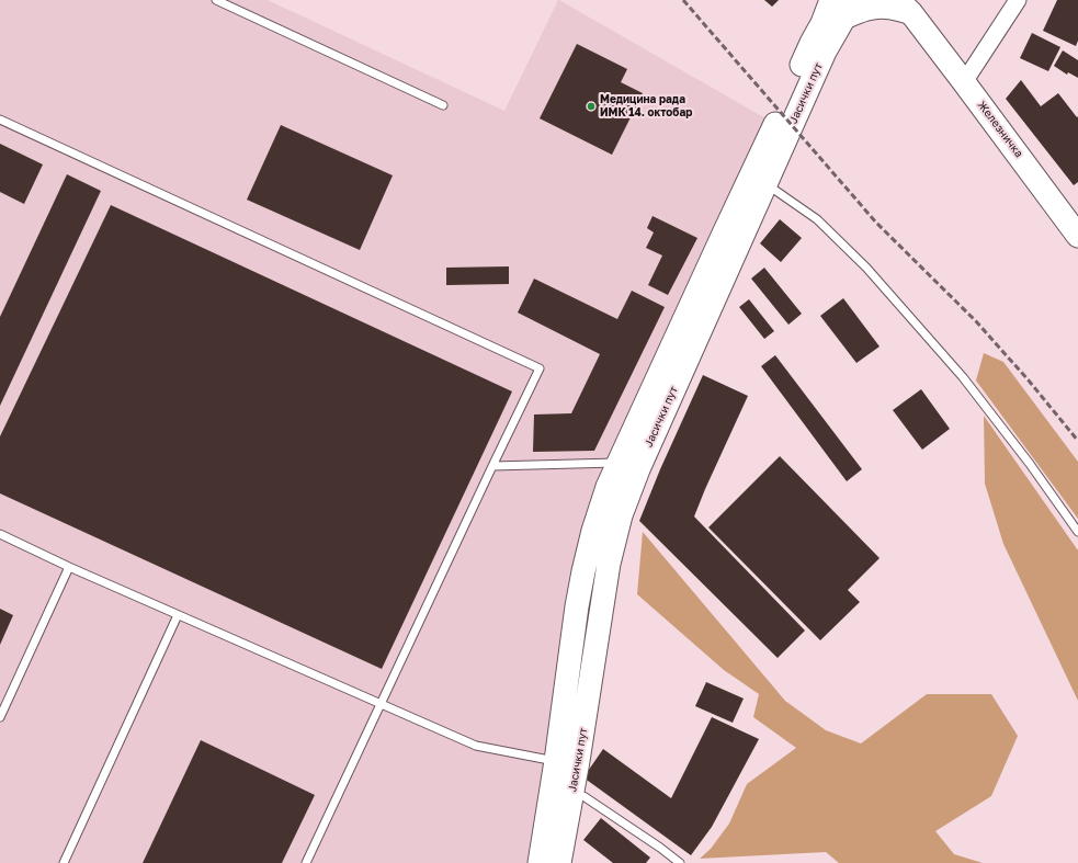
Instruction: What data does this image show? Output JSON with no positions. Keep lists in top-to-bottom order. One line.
{"streets":{"main road":["Јасички пут","Железничка"]},"places":["Медицина рада ИМК 14. октобар"]}
